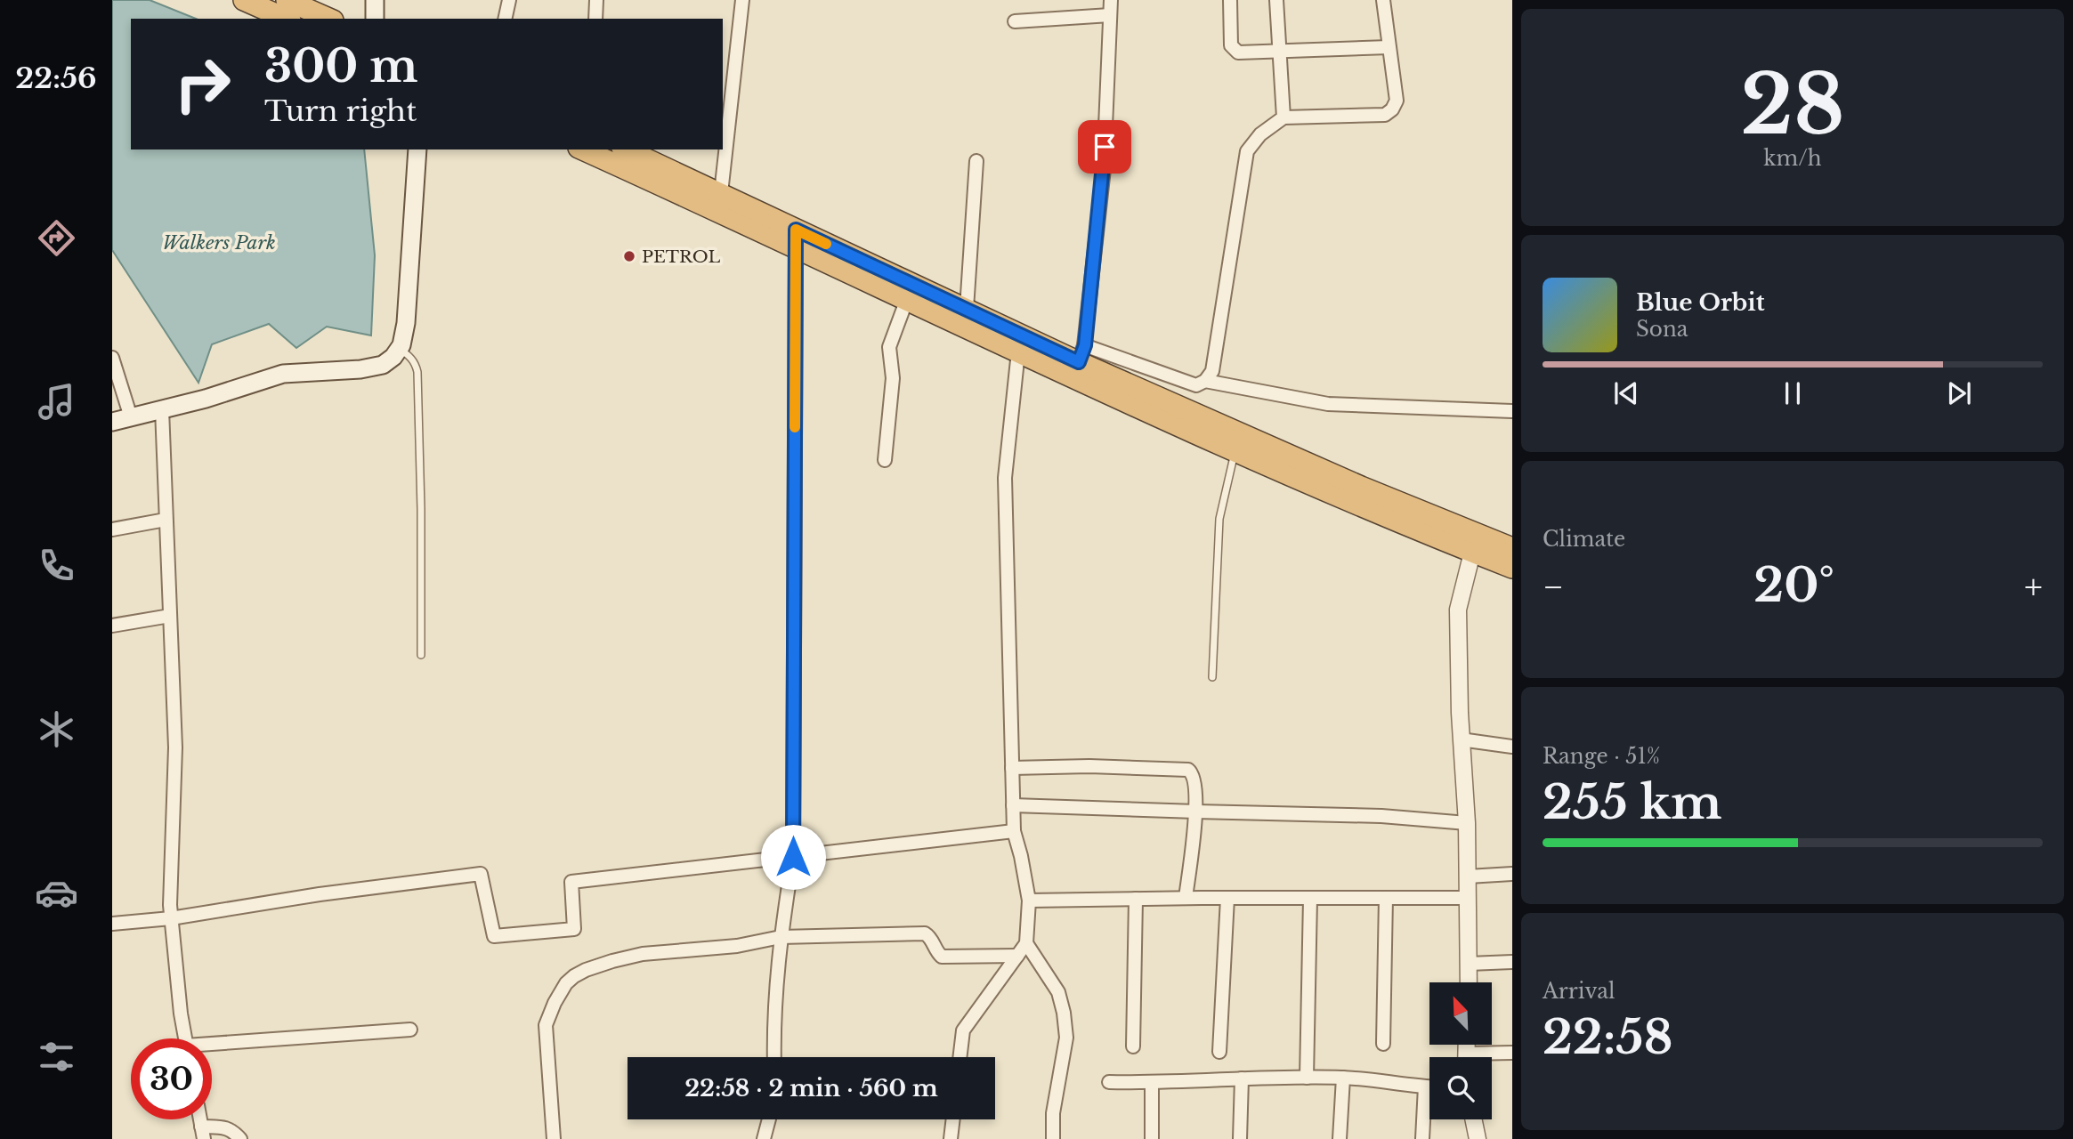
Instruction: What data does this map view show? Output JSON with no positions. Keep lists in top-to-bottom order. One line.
{"water":["Walkers Park"],"places":["PETROL"],"north":"top left","page":{"tabs":"22:56","tile":[["28","km/h"],"Climate",["Range · 51%","255 km"],["Arrival","22:58"]],"turn":["300 m","Turn right"],"song":["Blue Orbit","Sona"],"heat":["−","20°","+"],"limit":"30","trip":"22:58 · 2 min · 560 m"}}
